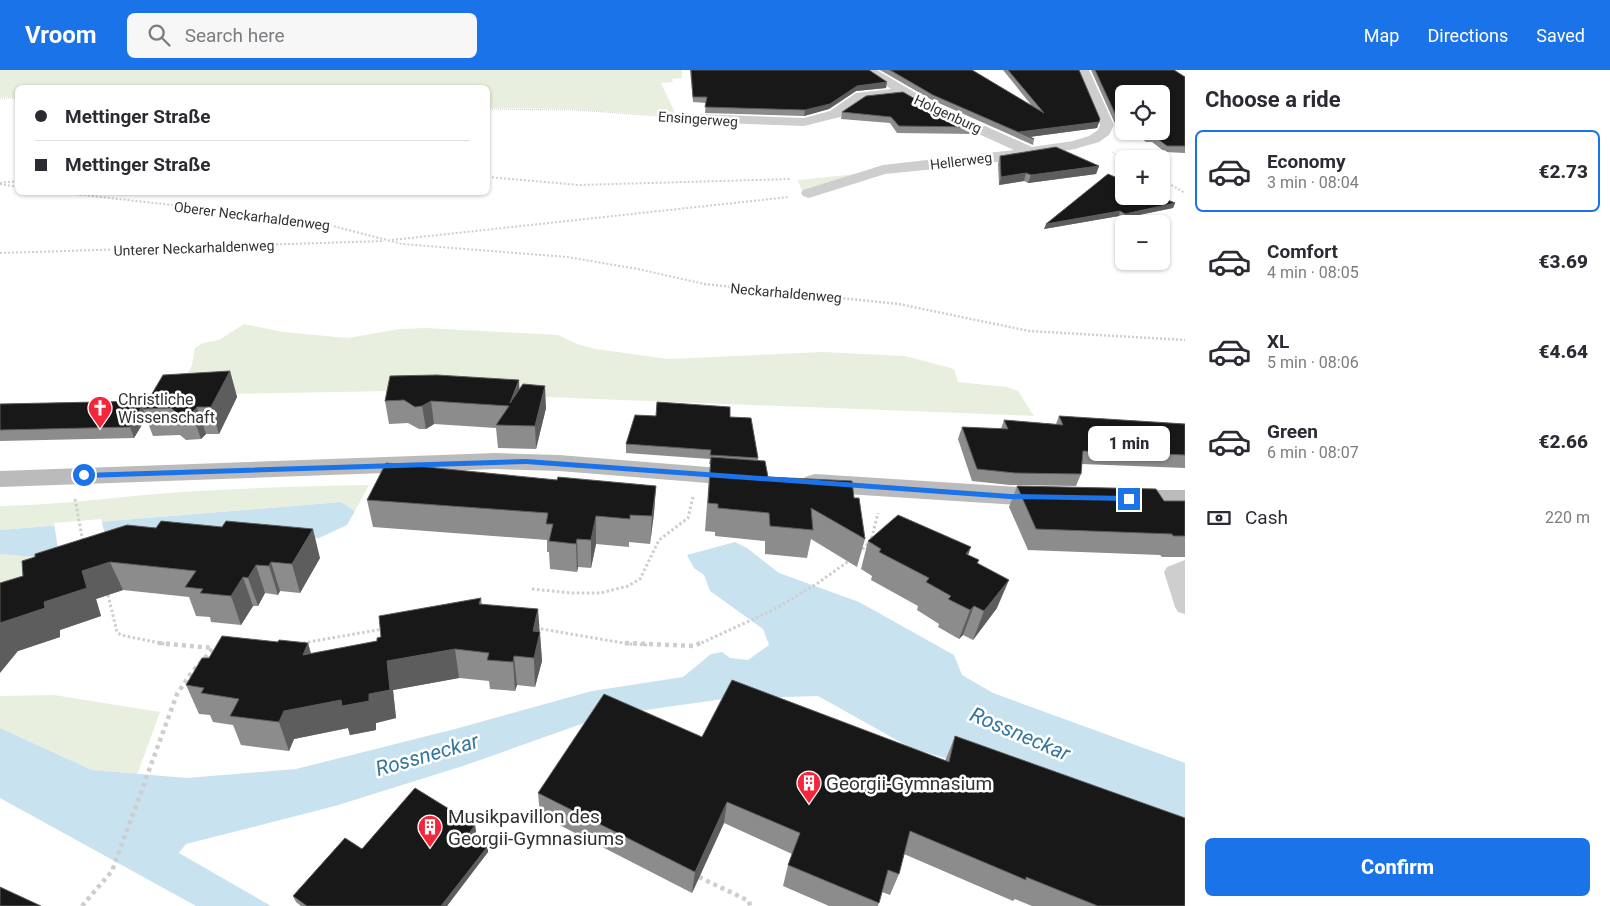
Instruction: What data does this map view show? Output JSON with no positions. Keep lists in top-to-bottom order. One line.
{"streets":{"street":["Holgenburg","Ensingerweg","Hellerweg"],"path":["Oberer Neckarhaldenweg","Unterer Neckarhaldenweg","Neckarhaldenweg"]},"crossings":[["Holgenburg","Ensingerweg"],["Holgenburg","Hellerweg"],["Oberer Neckarhaldenweg","Unterer Neckarhaldenweg"],["Oberer Neckarhaldenweg","Neckarhaldenweg"],["Unterer Neckarhaldenweg","Neckarhaldenweg"]],"water":["Rossneckar"],"places":{"church":["Christliche Wissenschaft"],"building":["Georgii-Gymnasium","Musikpavillon des Georgii-Gymnasiums"]},"page":{"header":"Vroom","search":"Search here","nav":["Map","Directions","Saved"],"heading":"Choose a ride","map_buttons":["+","−"],"banner":["Mettinger Straße","Mettinger Straße"],"list":[{"name":"Economy","note":"3 min · 08:04","value":"€2.73"},{"name":"Comfort","note":"4 min · 08:05","value":"€3.69"},{"name":"XL","note":"5 min · 08:06","value":"€4.64"},{"name":"Green","note":"6 min · 08:07","value":"€2.66"}],"bubble":"1 min","pay":["Cash","220 m"],"buttons":"Confirm"}}
